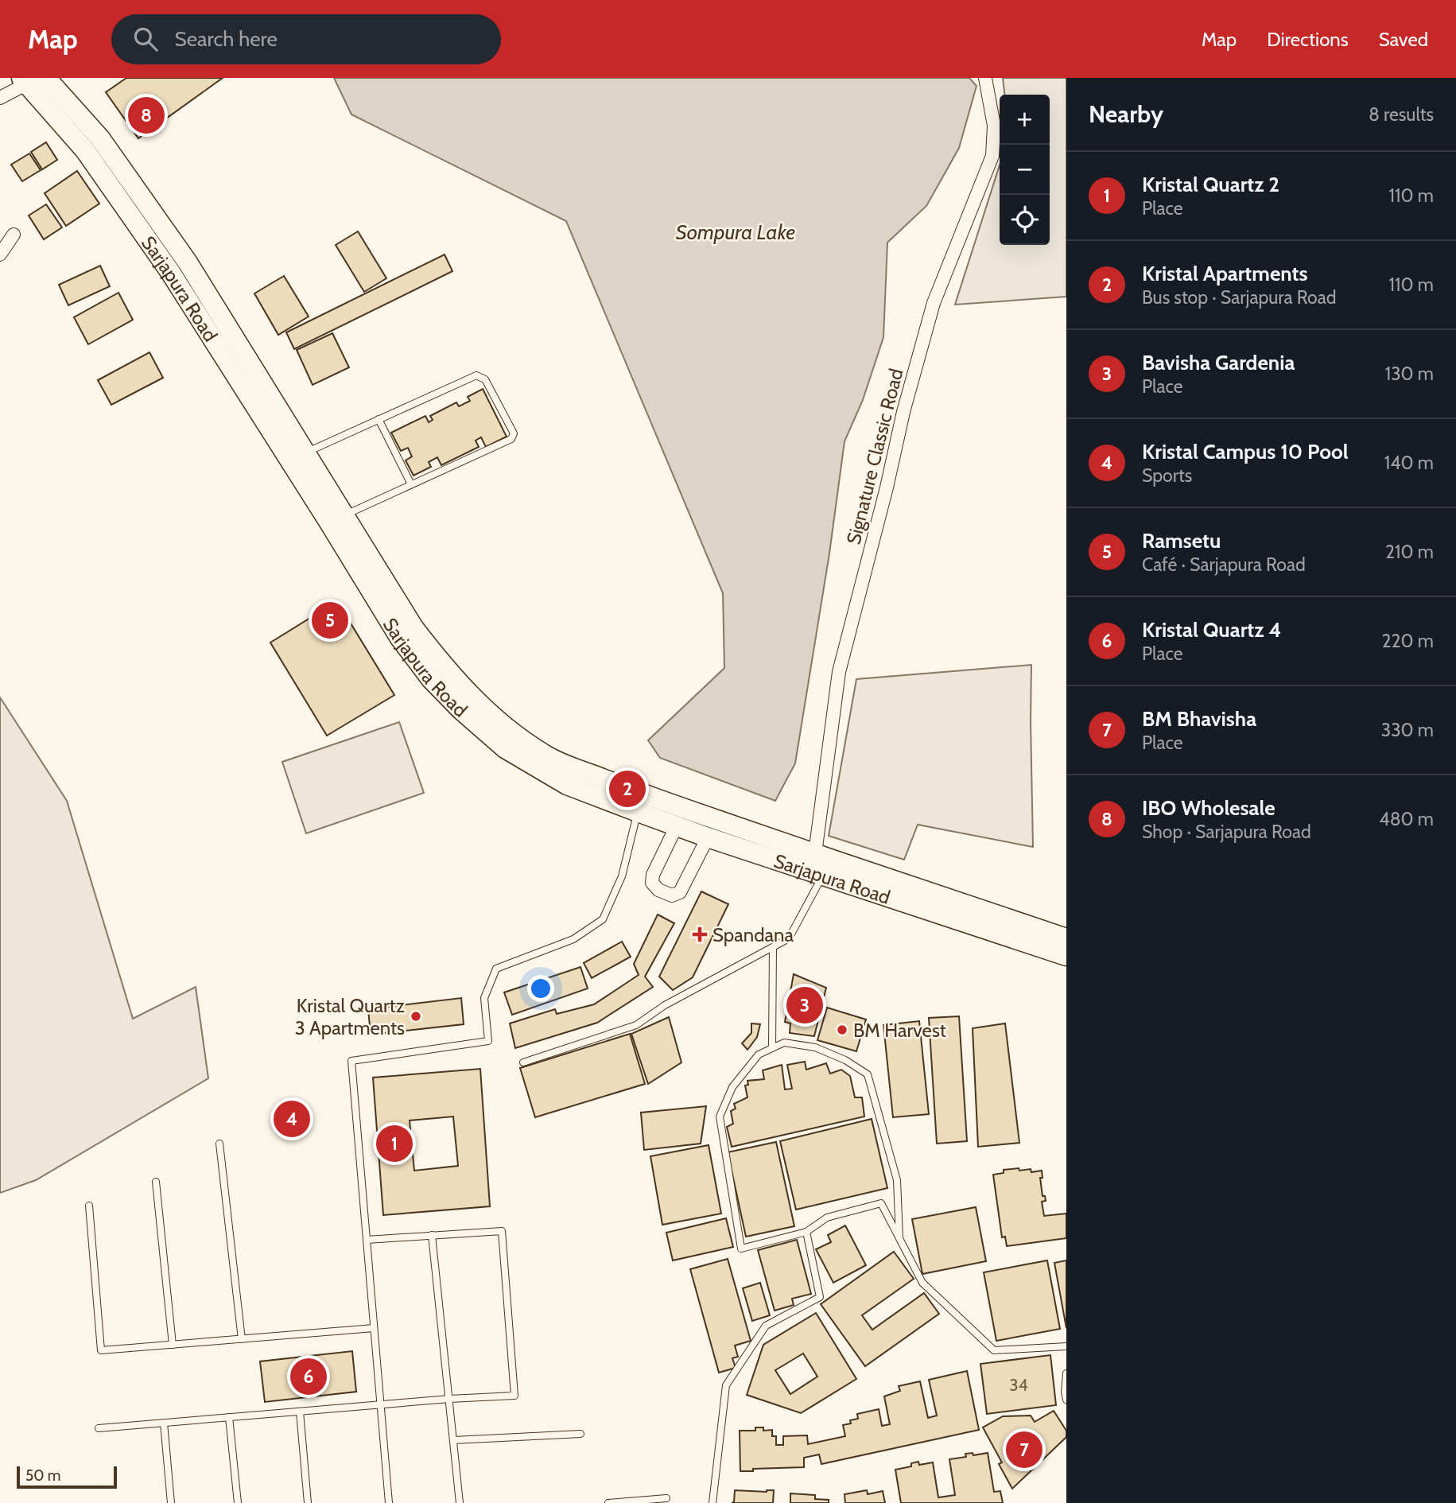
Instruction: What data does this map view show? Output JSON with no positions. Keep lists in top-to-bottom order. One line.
{"streets":{"main road":["Sarjapura Road"],"street":["Signature Classic Road"]},"crossings":[["Sarjapura Road","Signature Classic Road"]],"water":["Sompura Lake"],"places":{"health":["Spandana"],"other":["Kristal Quartz 3 Apartments","BM Harvest"]},"house_numbers":["34"],"scale_bar":"50 m","page":{"header":"Map","search":"Search here","nav":["Map","Directions","Saved"],"heading":["Nearby","8 results"],"pins":["8","5","2","3","4","1","6","7"],"map_buttons":["+","−"],"list":[{"mark":"1","name":"Kristal Quartz 2","note":"Place","value":"110 m"},{"mark":"2","name":"Kristal Apartments","note":"Bus stop · Sarjapura Road","value":"110 m"},{"mark":"3","name":"Bavisha Gardenia","note":"Place","value":"130 m"},{"mark":"4","name":"Kristal Campus 10 Pool","note":"Sports","value":"140 m"},{"mark":"5","name":"Ramsetu","note":"Café · Sarjapura Road","value":"210 m"},{"mark":"6","name":"Kristal Quartz 4","note":"Place","value":"220 m"},{"mark":"7","name":"BM Bhavisha","note":"Place","value":"330 m"},{"mark":"8","name":"IBO Wholesale","note":"Shop · Sarjapura Road","value":"480 m"}],"scale":"50 m"}}
